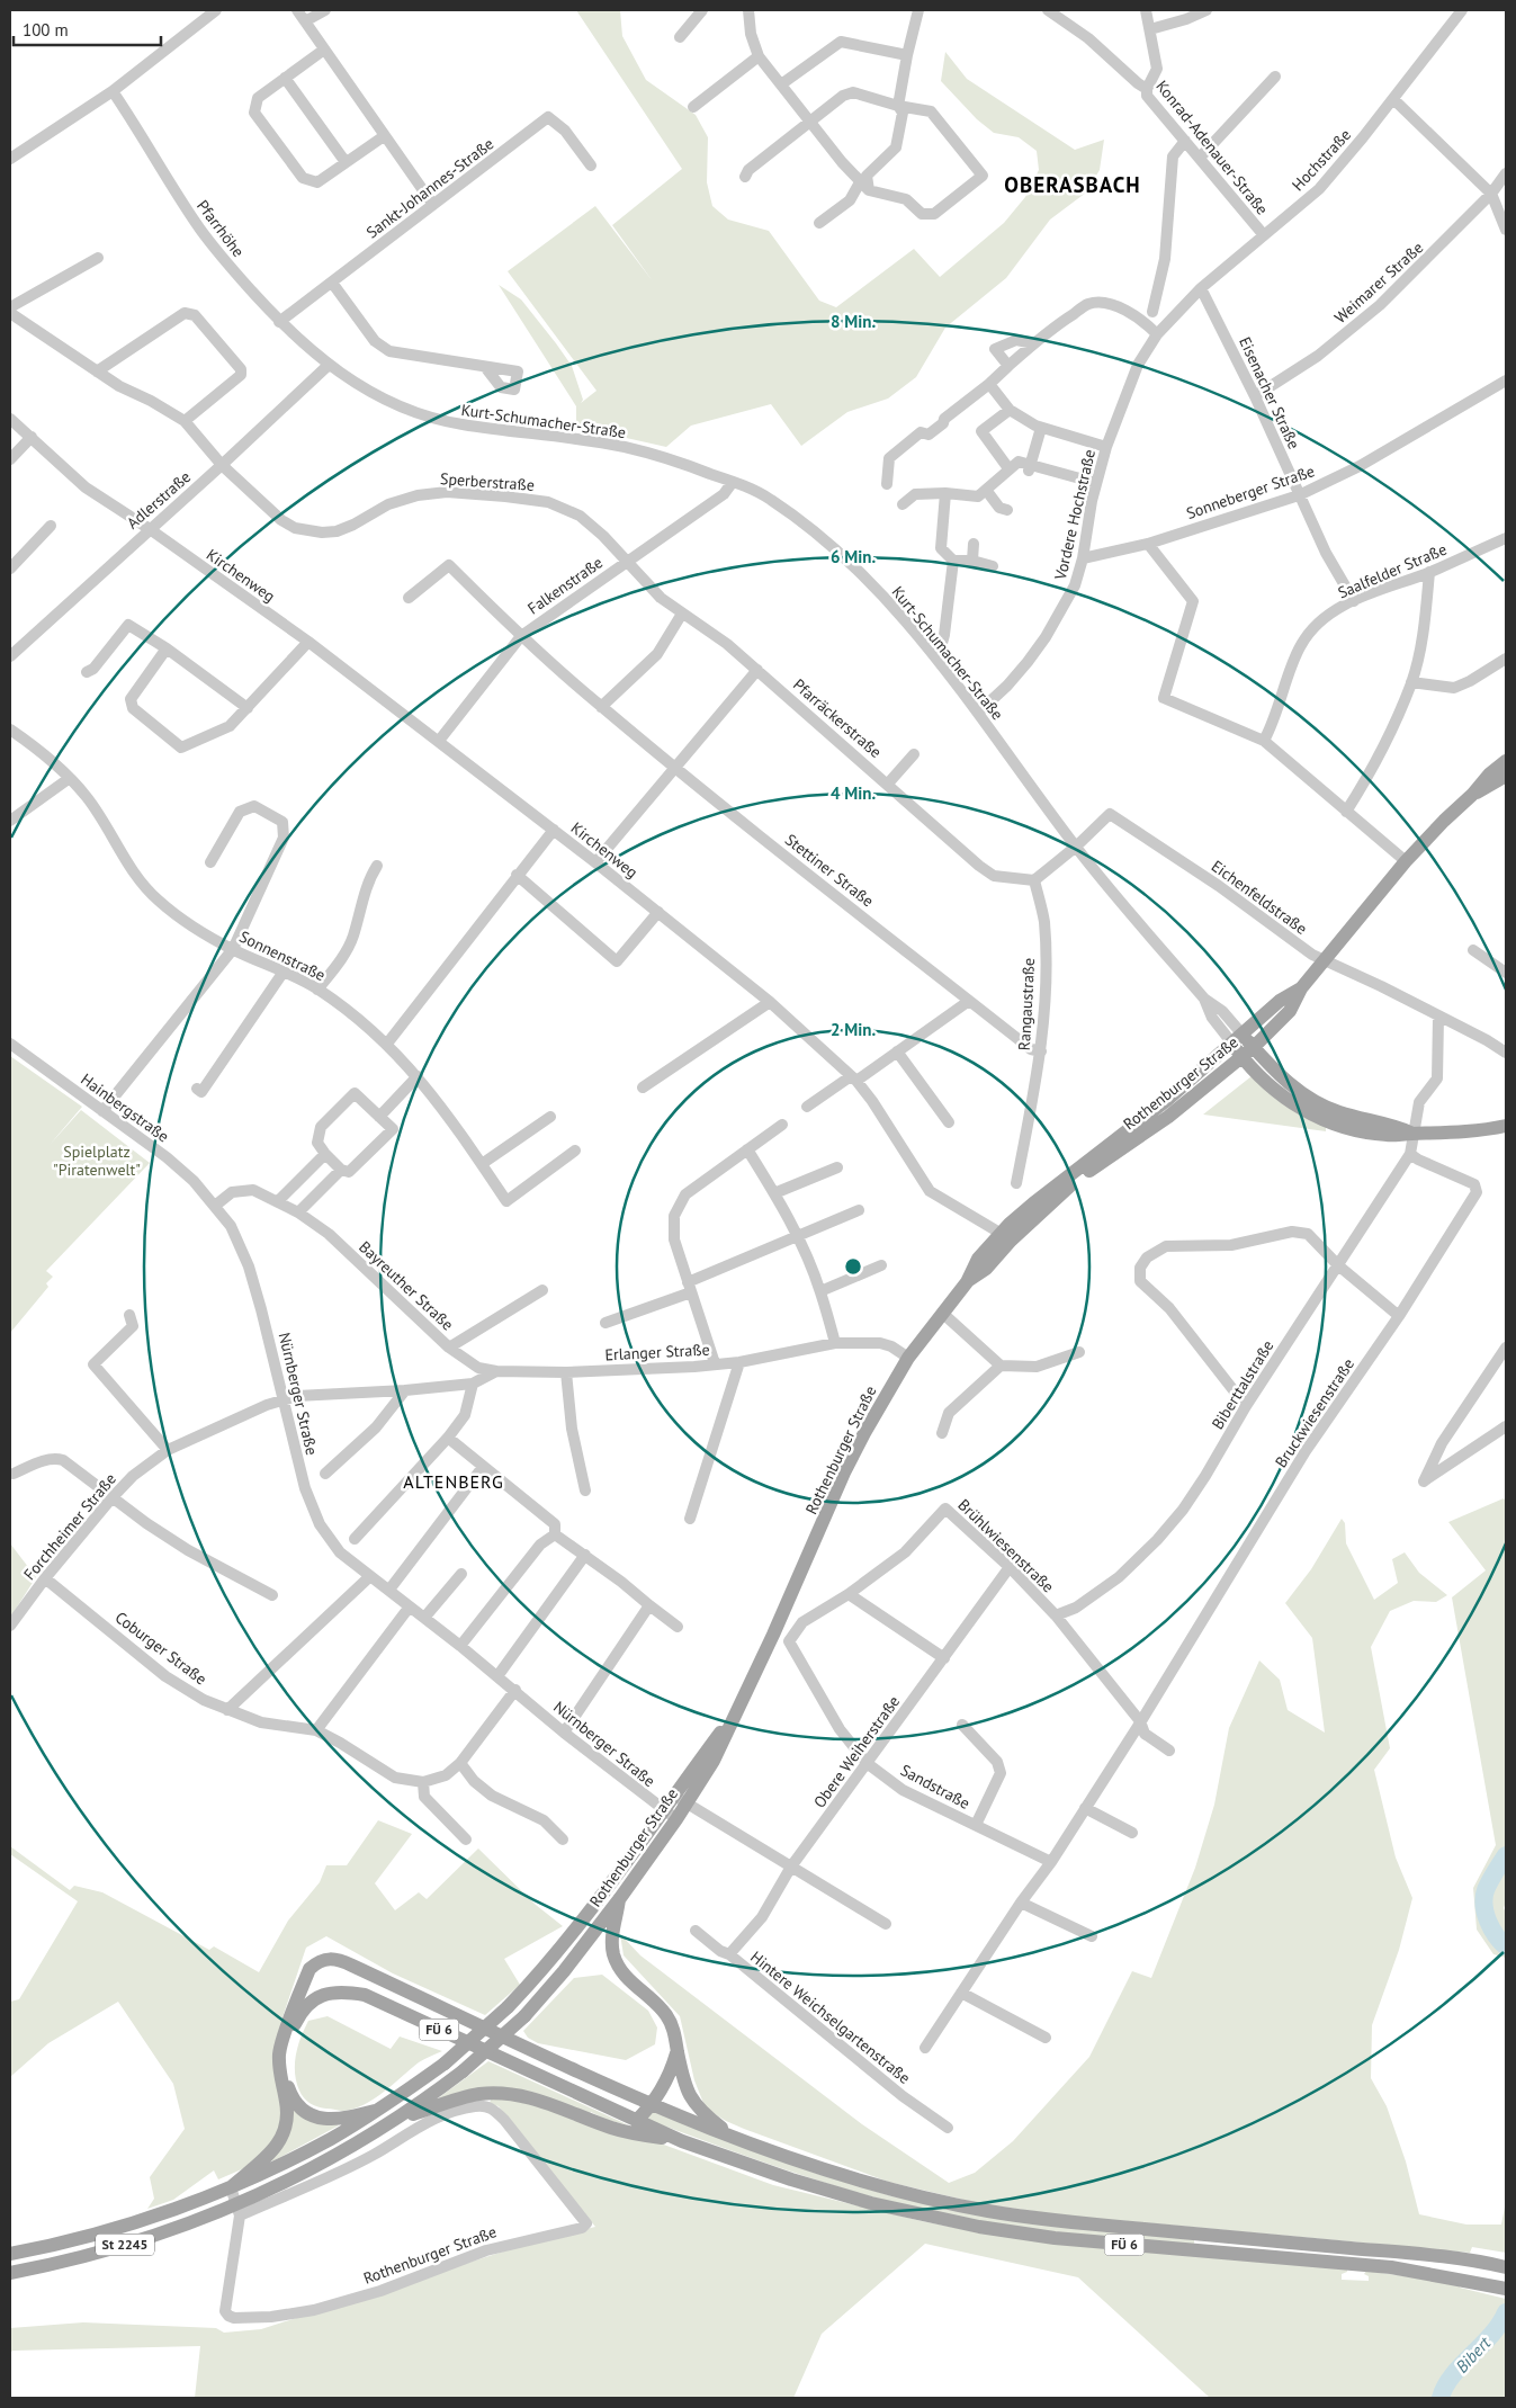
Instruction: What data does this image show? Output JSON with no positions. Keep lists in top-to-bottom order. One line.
{"streets":{"main road":["Rothenburger Straße","FÜ 6","St 2245"],"street":["Konrad-Adenauer-Straße","Hochstraße","Sankt-Johannes-Straße","Pfarrhöhe","Weimarer Straße","Eisenacher Straße","Kurt-Schumacher-Straße","Sperberstraße","Sonneberger Straße","Adlerstraße","Vordere Hochstraße","Saalfelder Straße","Kirchenweg","Falkenstraße","Pfarräckerstraße","Stettiner Straße","Eichenfeldstraße","Sonnenstraße","Rangaustraße","Hainbergstraße","Bayreuther Straße","Erlanger Straße","Biberttalstraße","Nürnberger Straße","Bruckwiesenstraße","Forchheimer Straße","Brühlwiesenstraße","Coburger Straße","Obere Weiherstraße","Sandstraße","Hintere Weichselgartenstraße"]},"crossings":[["Konrad-Adenauer-Straße","Hochstraße"],["Hochstraße","Eisenacher Straße"],["Hochstraße","Vordere Hochstraße"],["Sankt-Johannes-Straße","Pfarrhöhe"],["Pfarrhöhe","Kurt-Schumacher-Straße"],["Pfarrhöhe","Adlerstraße"],["Weimarer Straße","Eisenacher Straße"],["Eisenacher Straße","Sonneberger Straße"],["Eisenacher Straße","Saalfelder Straße"],["Kurt-Schumacher-Straße","Adlerstraße"],["Kurt-Schumacher-Straße","Vordere Hochstraße"],["Kurt-Schumacher-Straße","Falkenstraße"],["Kurt-Schumacher-Straße","Eichenfeldstraße"],["Kurt-Schumacher-Straße","Rothenburger Straße"],["Sperberstraße","Adlerstraße"],["Sperberstraße","Falkenstraße"],["Sperberstraße","Pfarräckerstraße"],["Sonneberger Straße","Vordere Hochstraße"],["Adlerstraße","Kirchenweg"],["Kirchenweg","Falkenstraße"],["Kirchenweg","Rothenburger Straße"],["Falkenstraße","Pfarräckerstraße"],["Falkenstraße","Stettiner Straße"],["Pfarräckerstraße","Rangaustraße"],["Stettiner Straße","Rangaustraße"],["Eichenfeldstraße","Rothenburger Straße"],["Rothenburger Straße","Erlanger Straße"],["Rothenburger Straße","Nürnberger Straße"],["Rothenburger Straße","FÜ 6"],["Hainbergstraße","Bayreuther Straße"],["Hainbergstraße","Nürnberger Straße"],["Bayreuther Straße","Erlanger Straße"],["Bayreuther Straße","Nürnberger Straße"],["Erlanger Straße","Nürnberger Straße"],["Erlanger Straße","Forchheimer Straße"],["Biberttalstraße","Bruckwiesenstraße"],["Biberttalstraße","Brühlwiesenstraße"],["Nürnberger Straße","Forchheimer Straße"],["Bruckwiesenstraße","Brühlwiesenstraße"],["Bruckwiesenstraße","Sandstraße"],["Forchheimer Straße","Coburger Straße"],["Brühlwiesenstraße","Obere Weiherstraße"],["Brühlwiesenstraße","Sandstraße"],["Obere Weiherstraße","Sandstraße"],["Obere Weiherstraße","Hintere Weichselgartenstraße"]],"districts":["OBERASBACH","ALTENBERG"],"water":["Bibert"],"parks":["Spielplatz \"Piratenwelt\""],"scale_bar":"100 m","rings":["8 Min.","6 Min.","4 Min.","2 Min."]}
